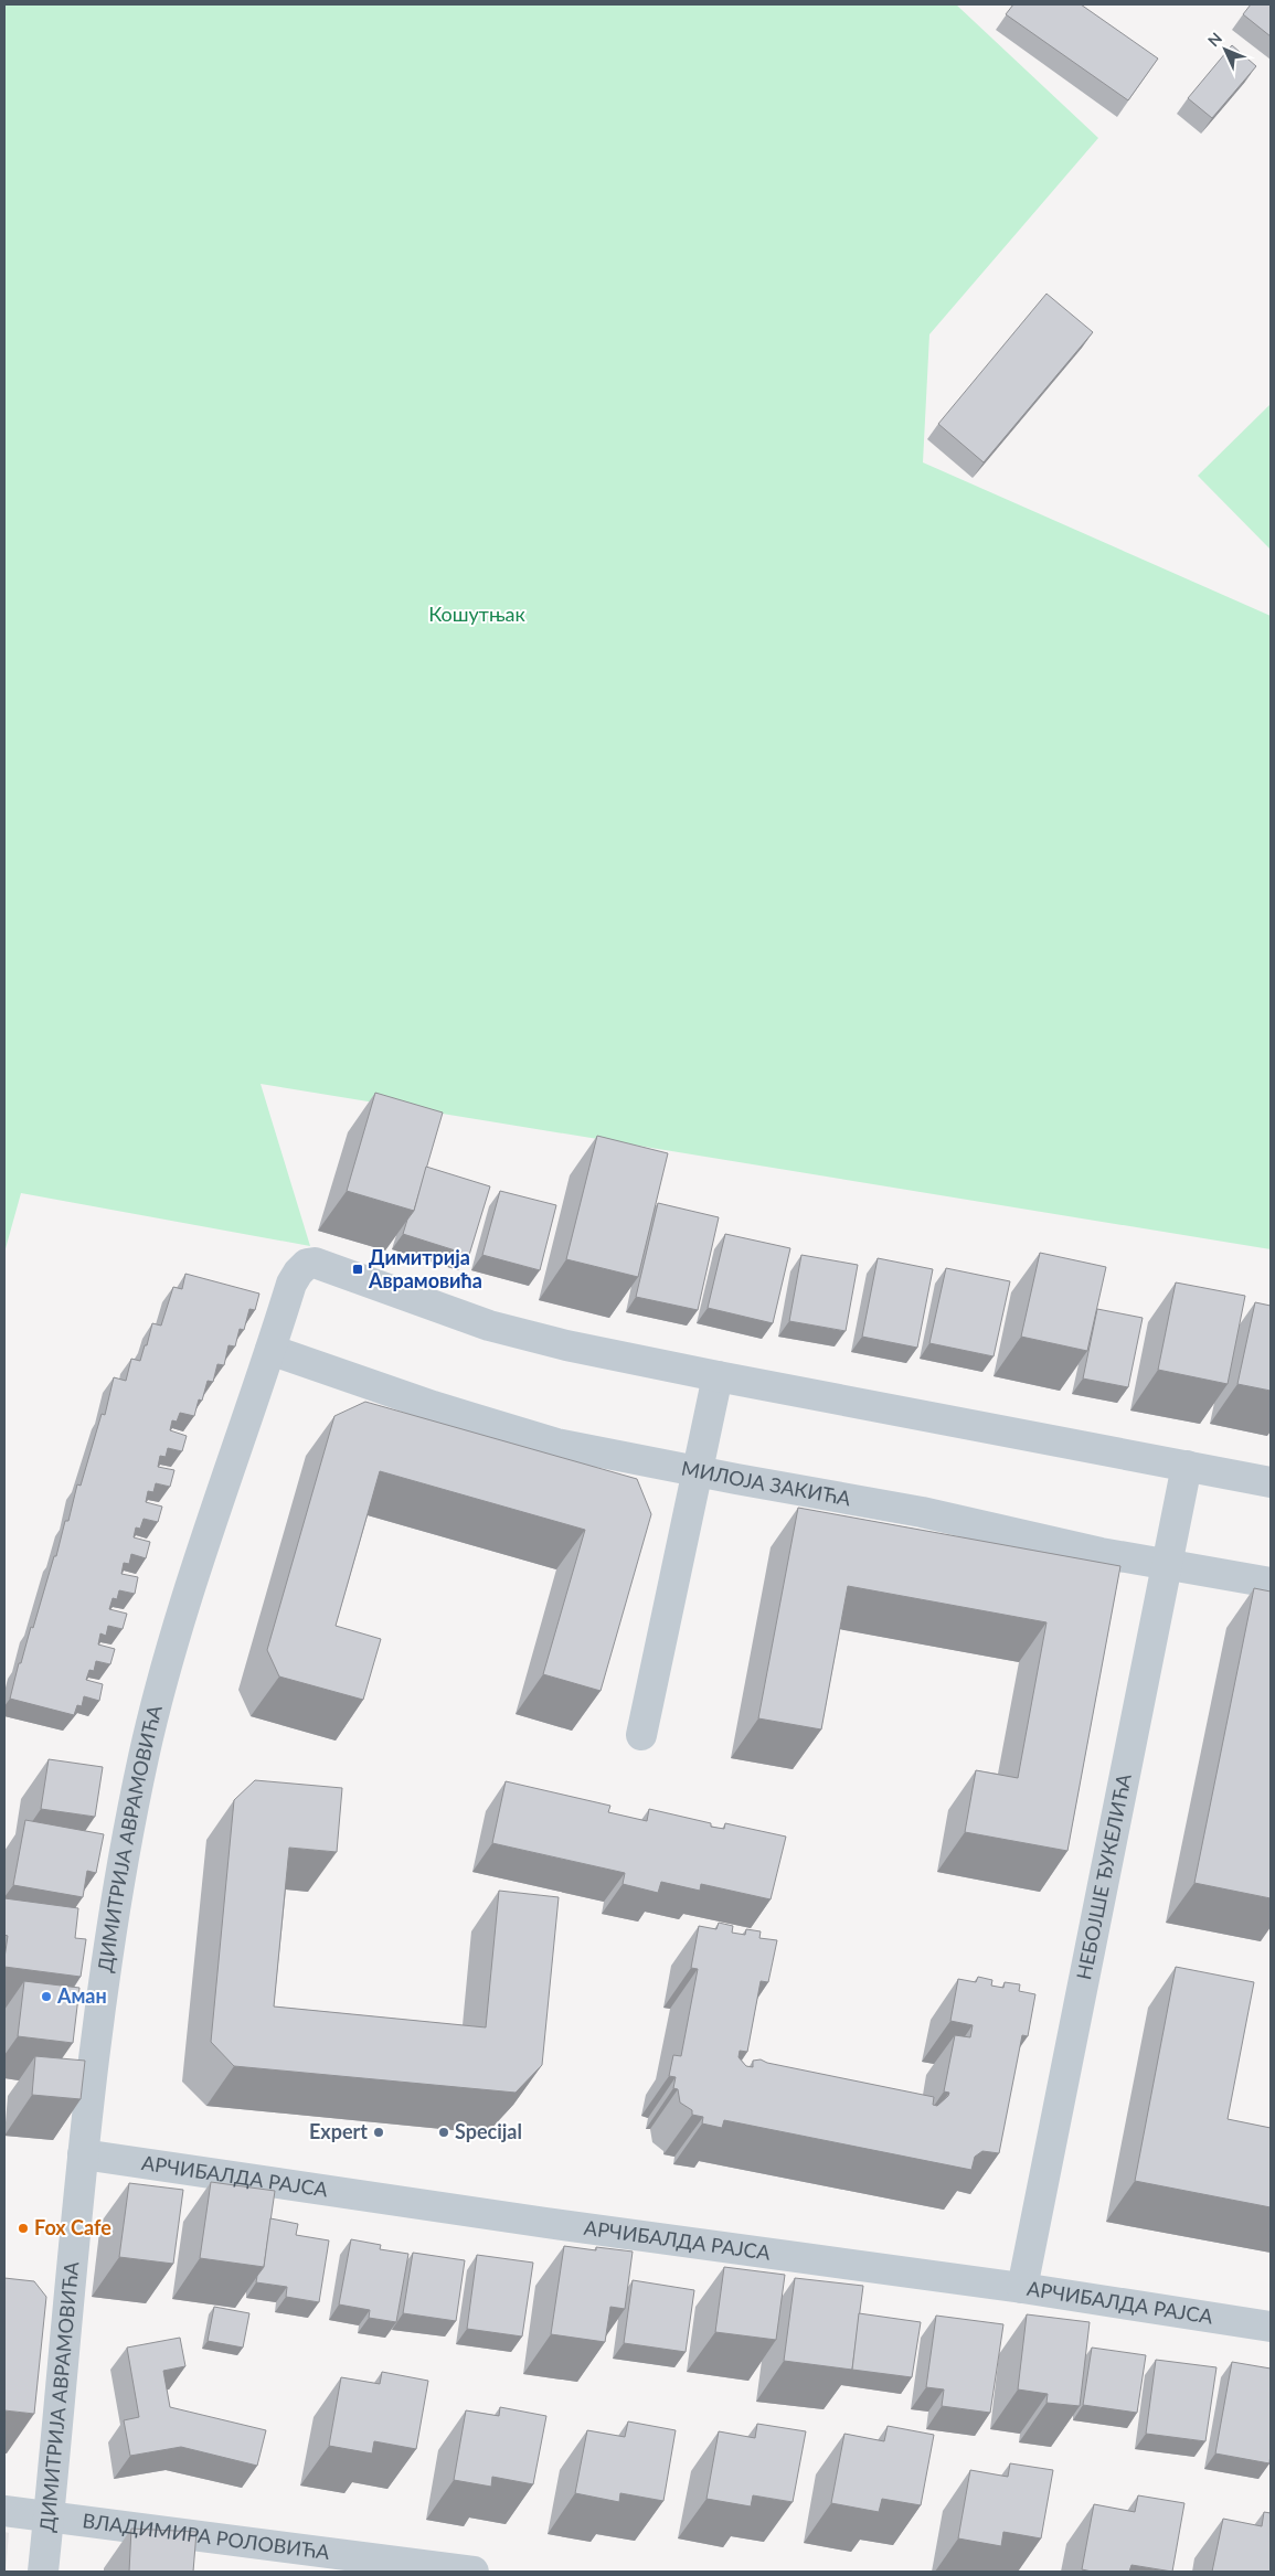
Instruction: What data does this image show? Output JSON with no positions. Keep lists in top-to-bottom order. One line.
{"streets":{"street":["МИЛОЈА ЗАКИЋА","ДИМИТРИЈА АВРАМОВИЋА","НЕБОЈШЕ ЂУКЕЛИЋА","АРЧИБАЛДА РАЈСА","ВЛАДИМИРА РОЛОВИЋА"]},"crossings":[["МИЛОЈА ЗАКИЋА","ДИМИТРИЈА АВРАМОВИЋА"],["МИЛОЈА ЗАКИЋА","НЕБОЈШЕ ЂУКЕЛИЋА"],["ДИМИТРИЈА АВРАМОВИЋА","АРЧИБАЛДА РАЈСА"],["ДИМИТРИЈА АВРАМОВИЋА","ВЛАДИМИРА РОЛОВИЋА"],["НЕБОЈШЕ ЂУКЕЛИЋА","АРЧИБАЛДА РАЈСА"]],"parks":["Кошутњак"],"places":{"transit":["Димитрија Аврамовића"],"other":["Аман","Expert","Specijal","Fox Cafe"]},"north":"top left"}
